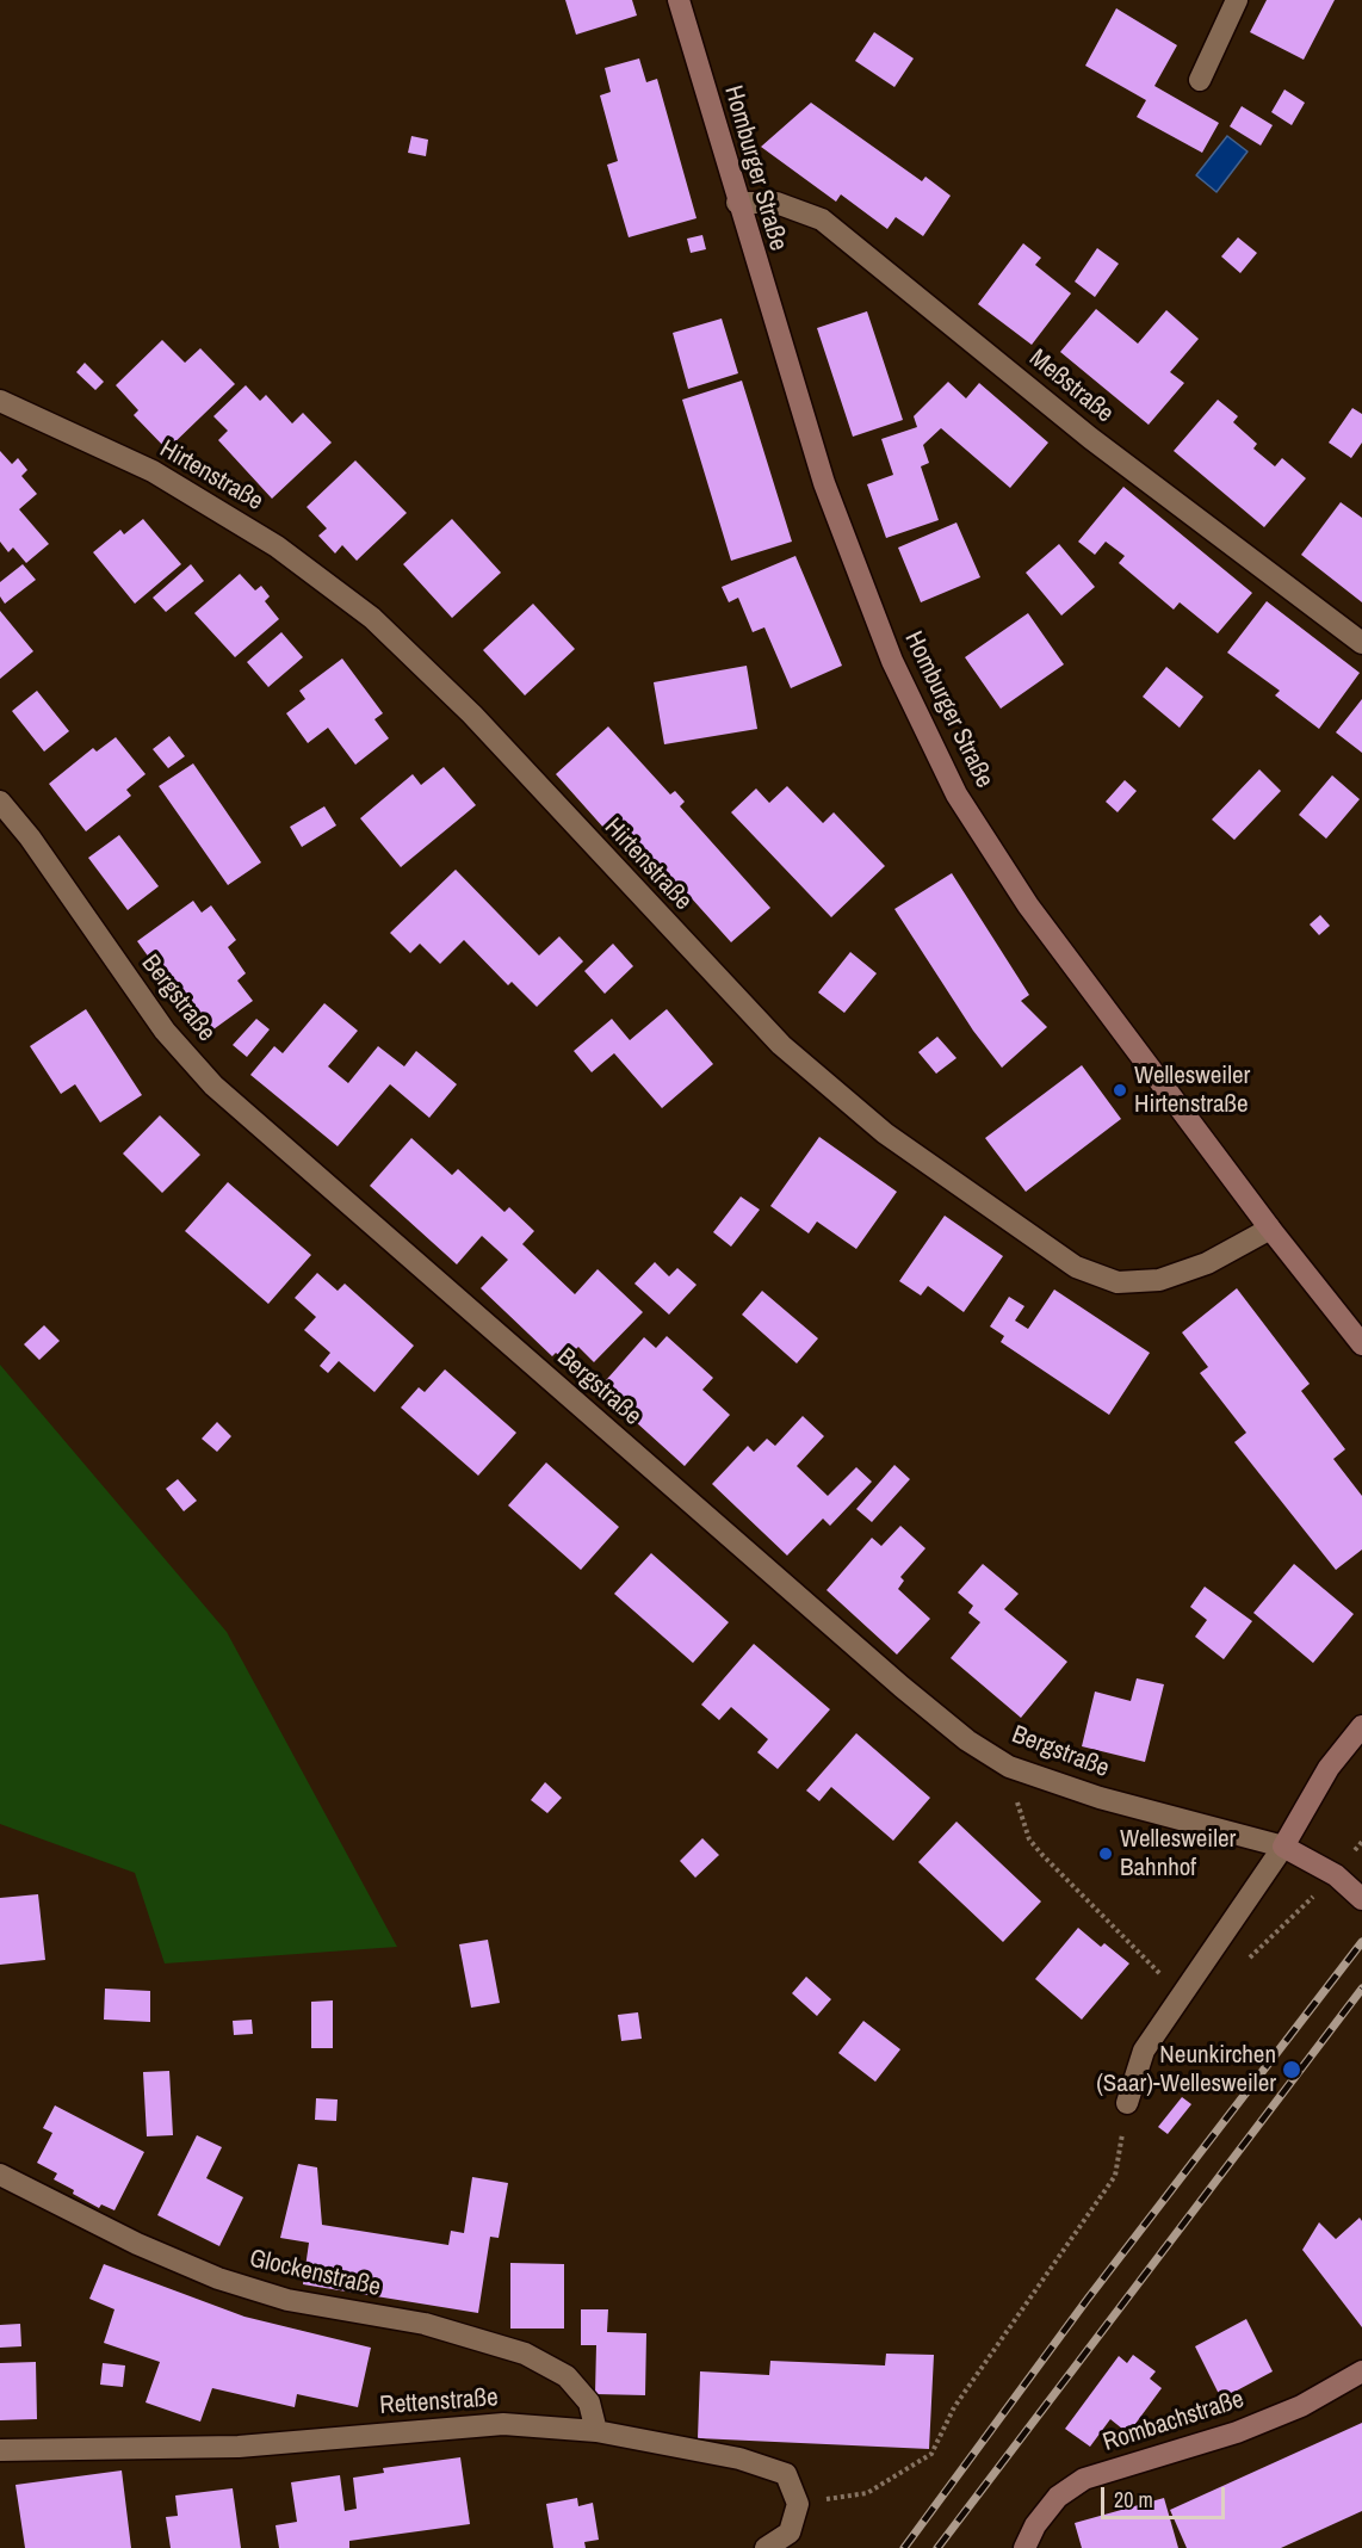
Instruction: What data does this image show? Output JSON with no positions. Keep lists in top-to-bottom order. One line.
{"streets":{"main road":["Homburger Straße","Rombachstraße"],"street":["Meßstraße","Hirtenstraße","Bergstraße","Glockenstraße","Rettenstraße"]},"crossings":[["Homburger Straße","Meßstraße"],["Homburger Straße","Hirtenstraße"],["Glockenstraße","Rettenstraße"]],"places":["Wellesweiler Hirtenstraße","Wellesweiler Bahnhof","Neunkirchen (Saar)-Wellesweiler"],"scale_bar":"20 m"}
